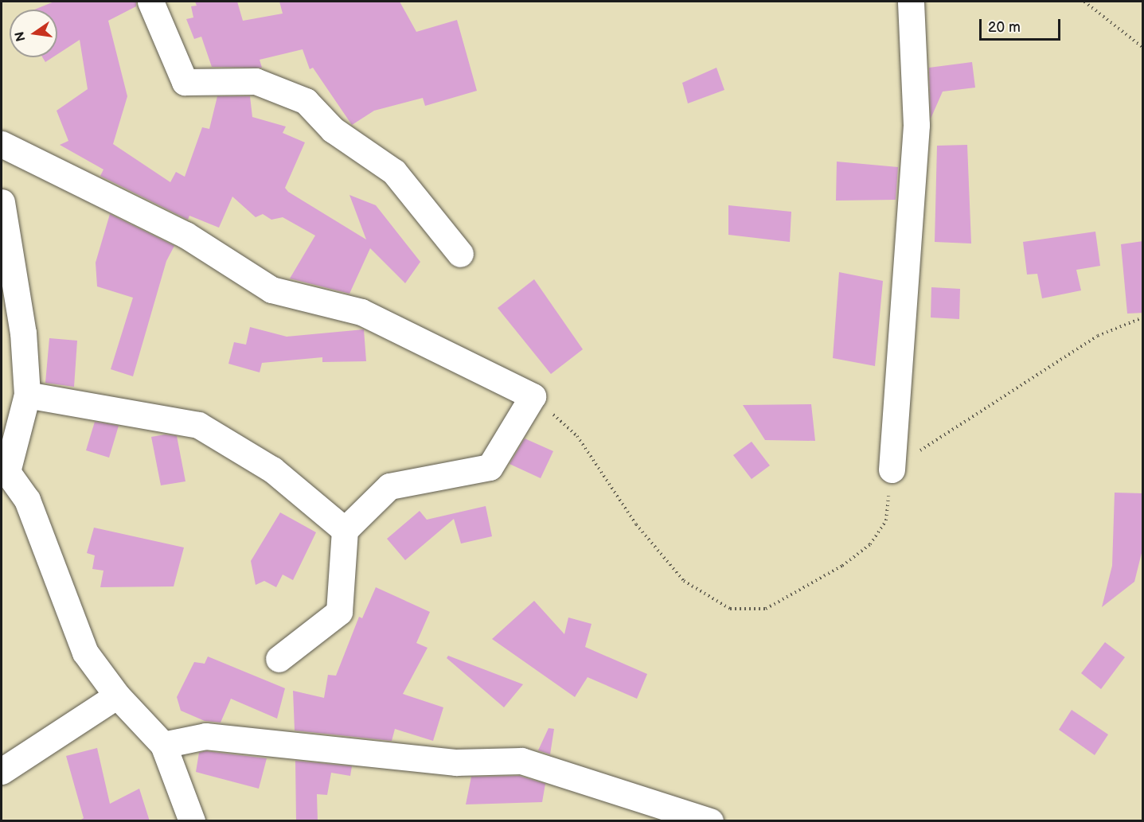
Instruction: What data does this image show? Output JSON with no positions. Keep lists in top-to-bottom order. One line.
{"scale_bar":"20 m","north":"left"}
